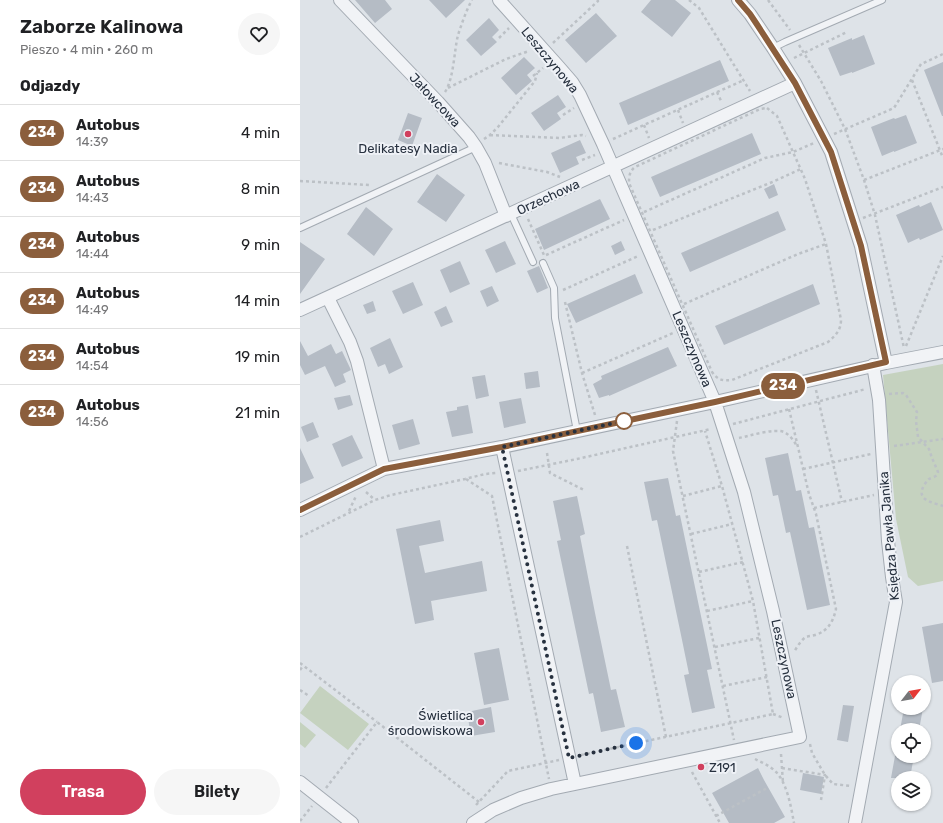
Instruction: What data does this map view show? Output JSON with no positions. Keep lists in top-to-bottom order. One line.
{"streets":{"street":["Leszczynowa","Jałowcowa","Orzechowa","Księdza Pawła Janika"]},"crossings":[["Leszczynowa","Orzechowa"],["Jałowcowa","Orzechowa"]],"places":["Delikatesy Nadia","Świetlica środowiskowa","Z191"],"lines":["bus line 234"],"north":"top right","page":{"heading":[["Zaborze Kalinowa","Pieszo · 4 min · 260 m"],"Odjazdy"],"on_map":"234","list":[{"mark":"234","name":"Autobus","note":"14:39","value":"4 min"},{"mark":"234","name":"Autobus","note":"14:43","value":"8 min"},{"mark":"234","name":"Autobus","note":"14:44","value":"9 min"},{"mark":"234","name":"Autobus","note":"14:49","value":"14 min"},{"mark":"234","name":"Autobus","note":"14:54","value":"19 min"},{"mark":"234","name":"Autobus","note":"14:56","value":"21 min"}],"buttons":["Trasa","Bilety"]}}
